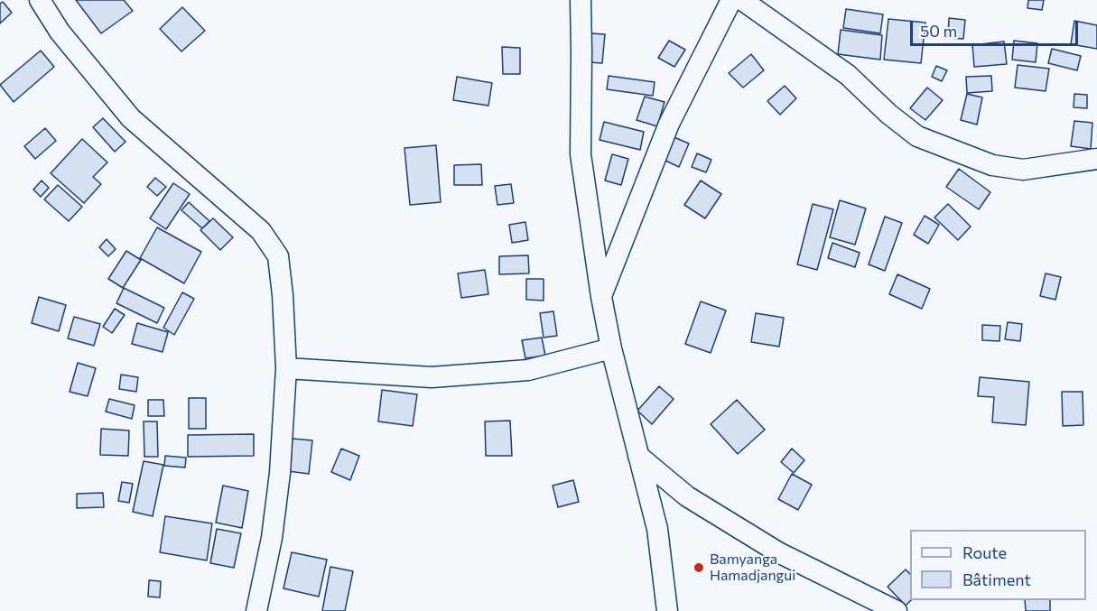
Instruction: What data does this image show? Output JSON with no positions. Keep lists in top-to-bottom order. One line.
{"places":["Bamyanga Hamadjangui"],"legend":["Route","Bâtiment"],"scale_bar":"50 m"}
